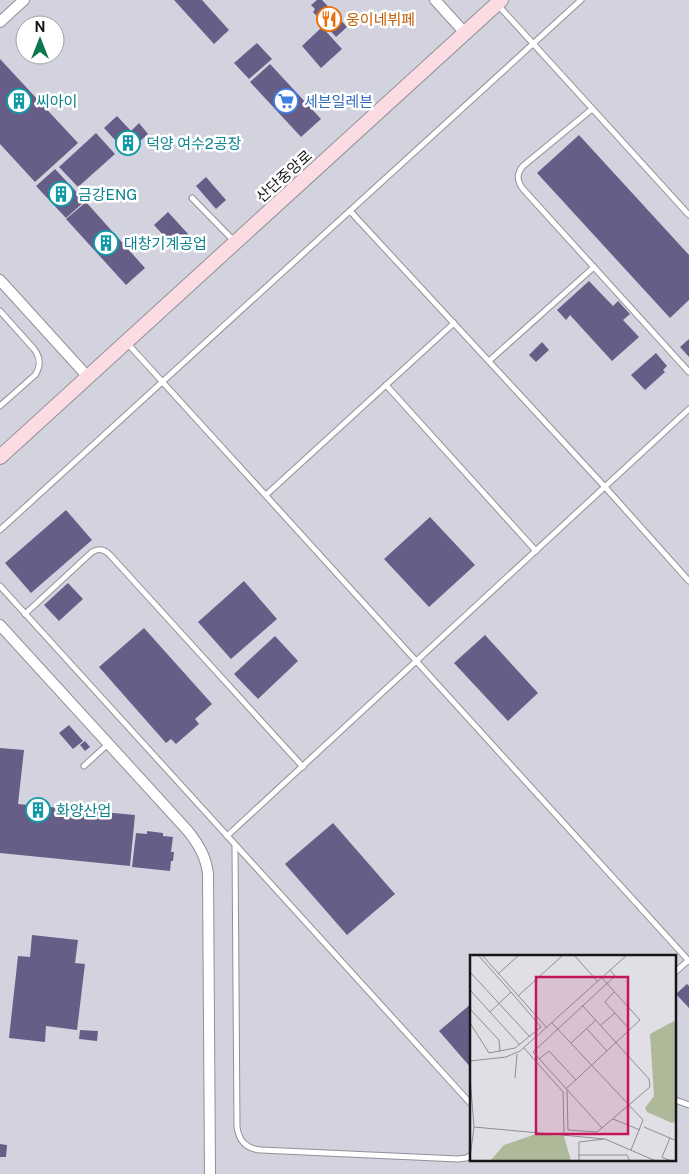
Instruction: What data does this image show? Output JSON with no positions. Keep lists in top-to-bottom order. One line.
{"streets":{"street":["산단중앙로"]},"places":{"restaurant":["웅이네뷔페"],"building":["씨아이","덕양 여수2공장","금강ENG","대창기계공업","화양산업"],"supermarket":["세븐일레븐"]},"north":"top"}
